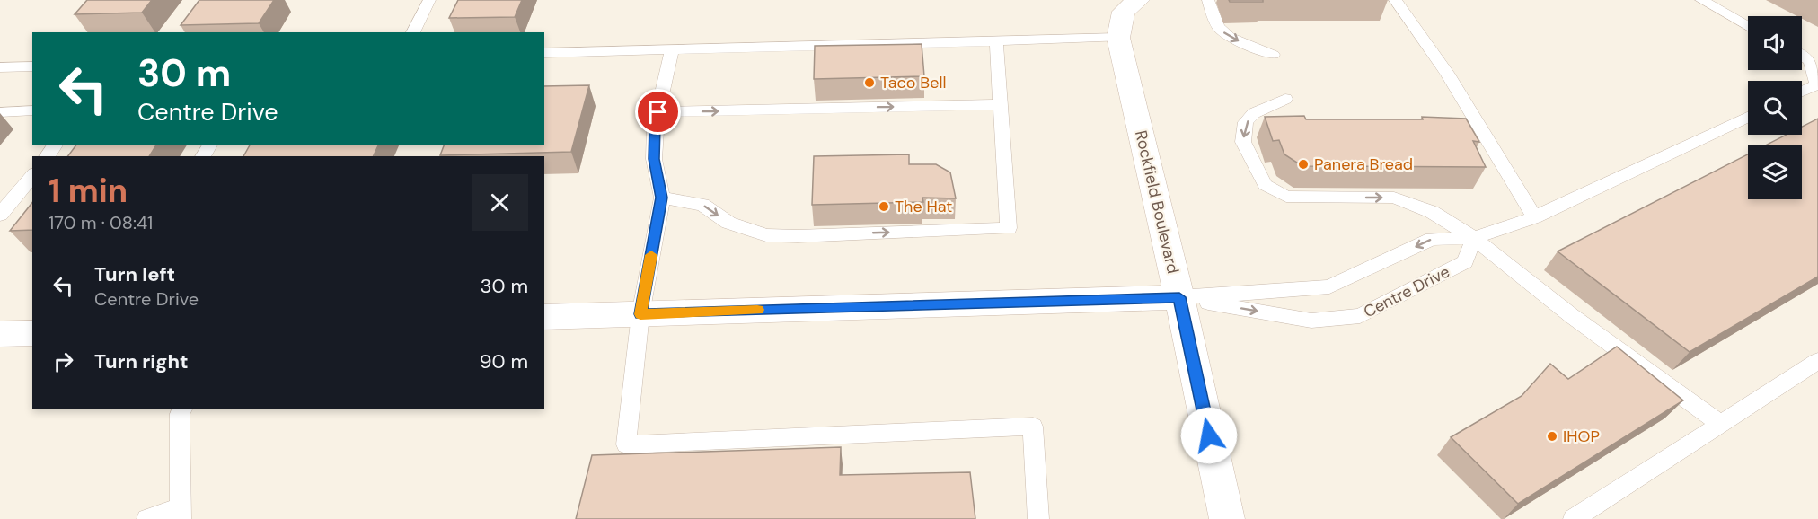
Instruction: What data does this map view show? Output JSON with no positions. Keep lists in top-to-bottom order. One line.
{"streets":{"main road":["Rockfield Boulevard","Centre Drive"]},"crossings":[["Rockfield Boulevard","Centre Drive"]],"places":["Taco Bell","Panera Bread","The Hat","IHOP"],"page":{"turn":["30 m","Centre Drive"],"heading":["1 min","170 m · 08:41"],"list":[{"name":"Turn left","note":"Centre Drive","value":"30 m"},{"name":"Turn right","value":"90 m"}]}}
